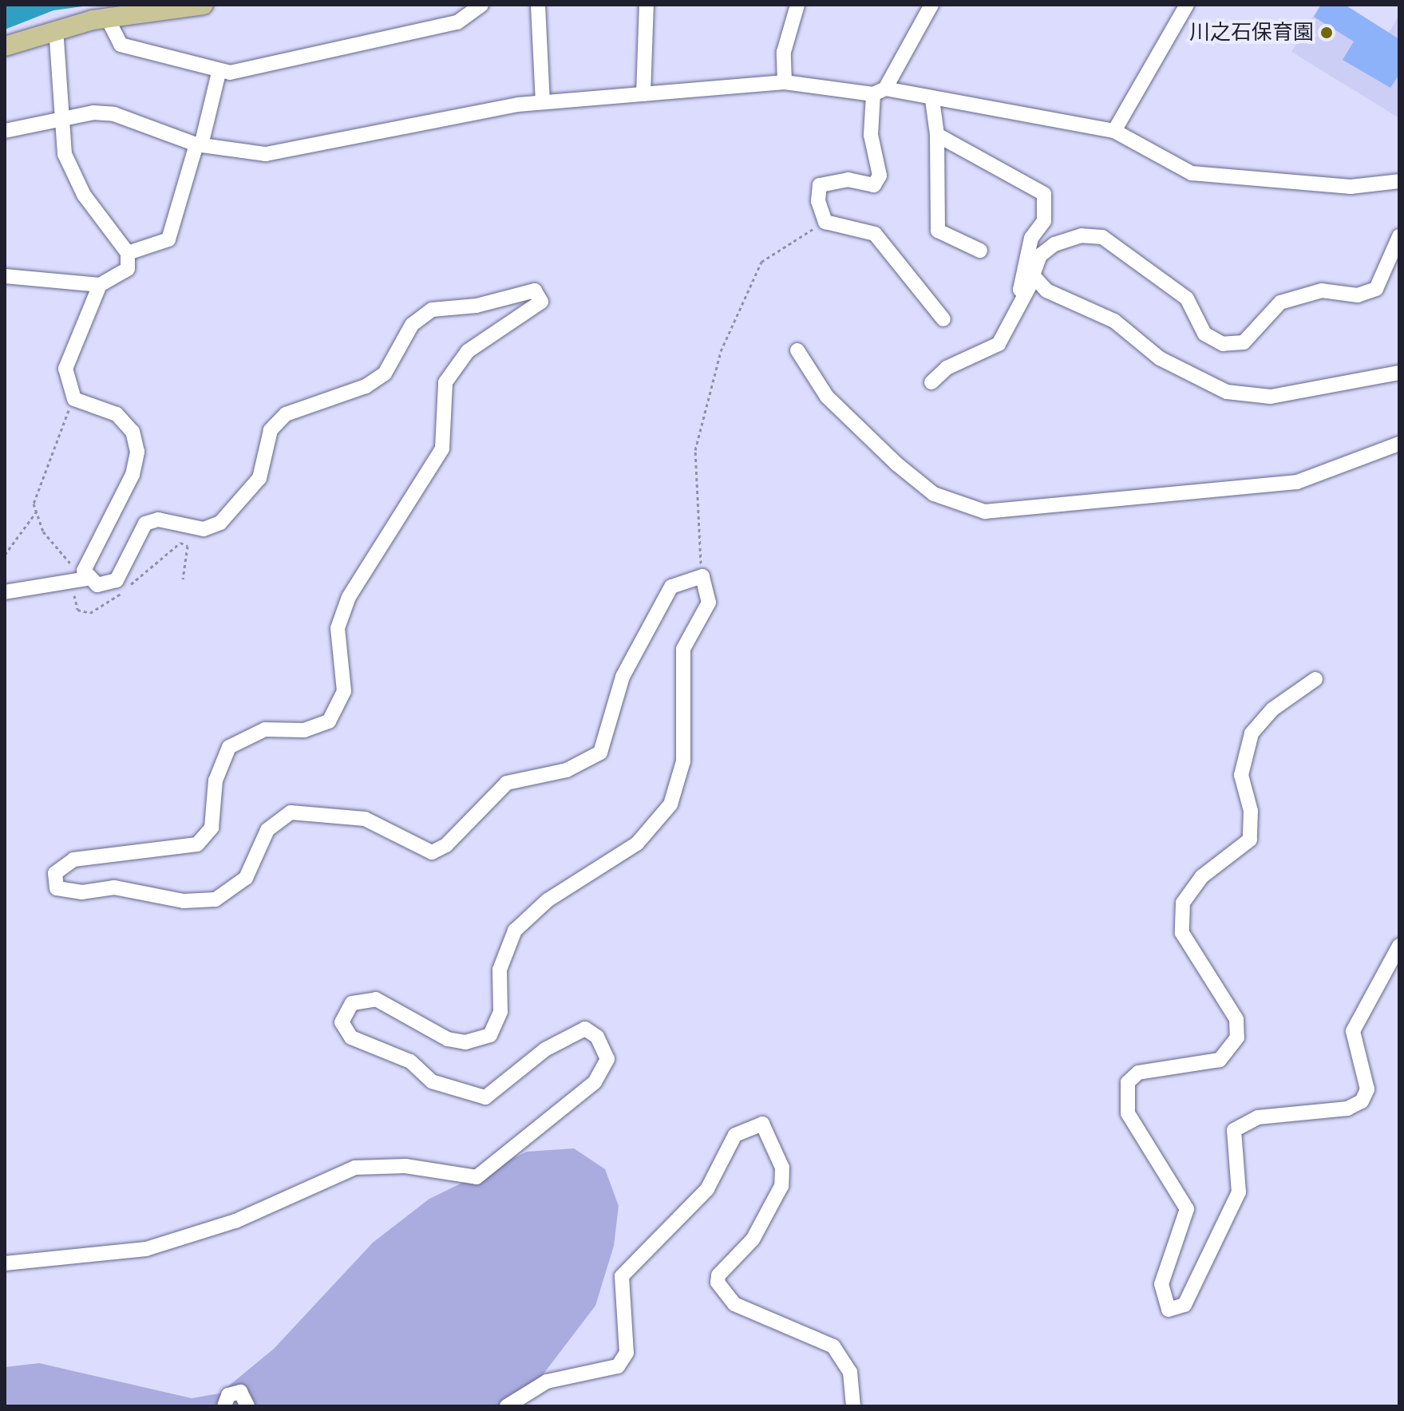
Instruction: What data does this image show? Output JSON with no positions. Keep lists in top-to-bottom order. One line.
{"places":["川之石保育園"]}
